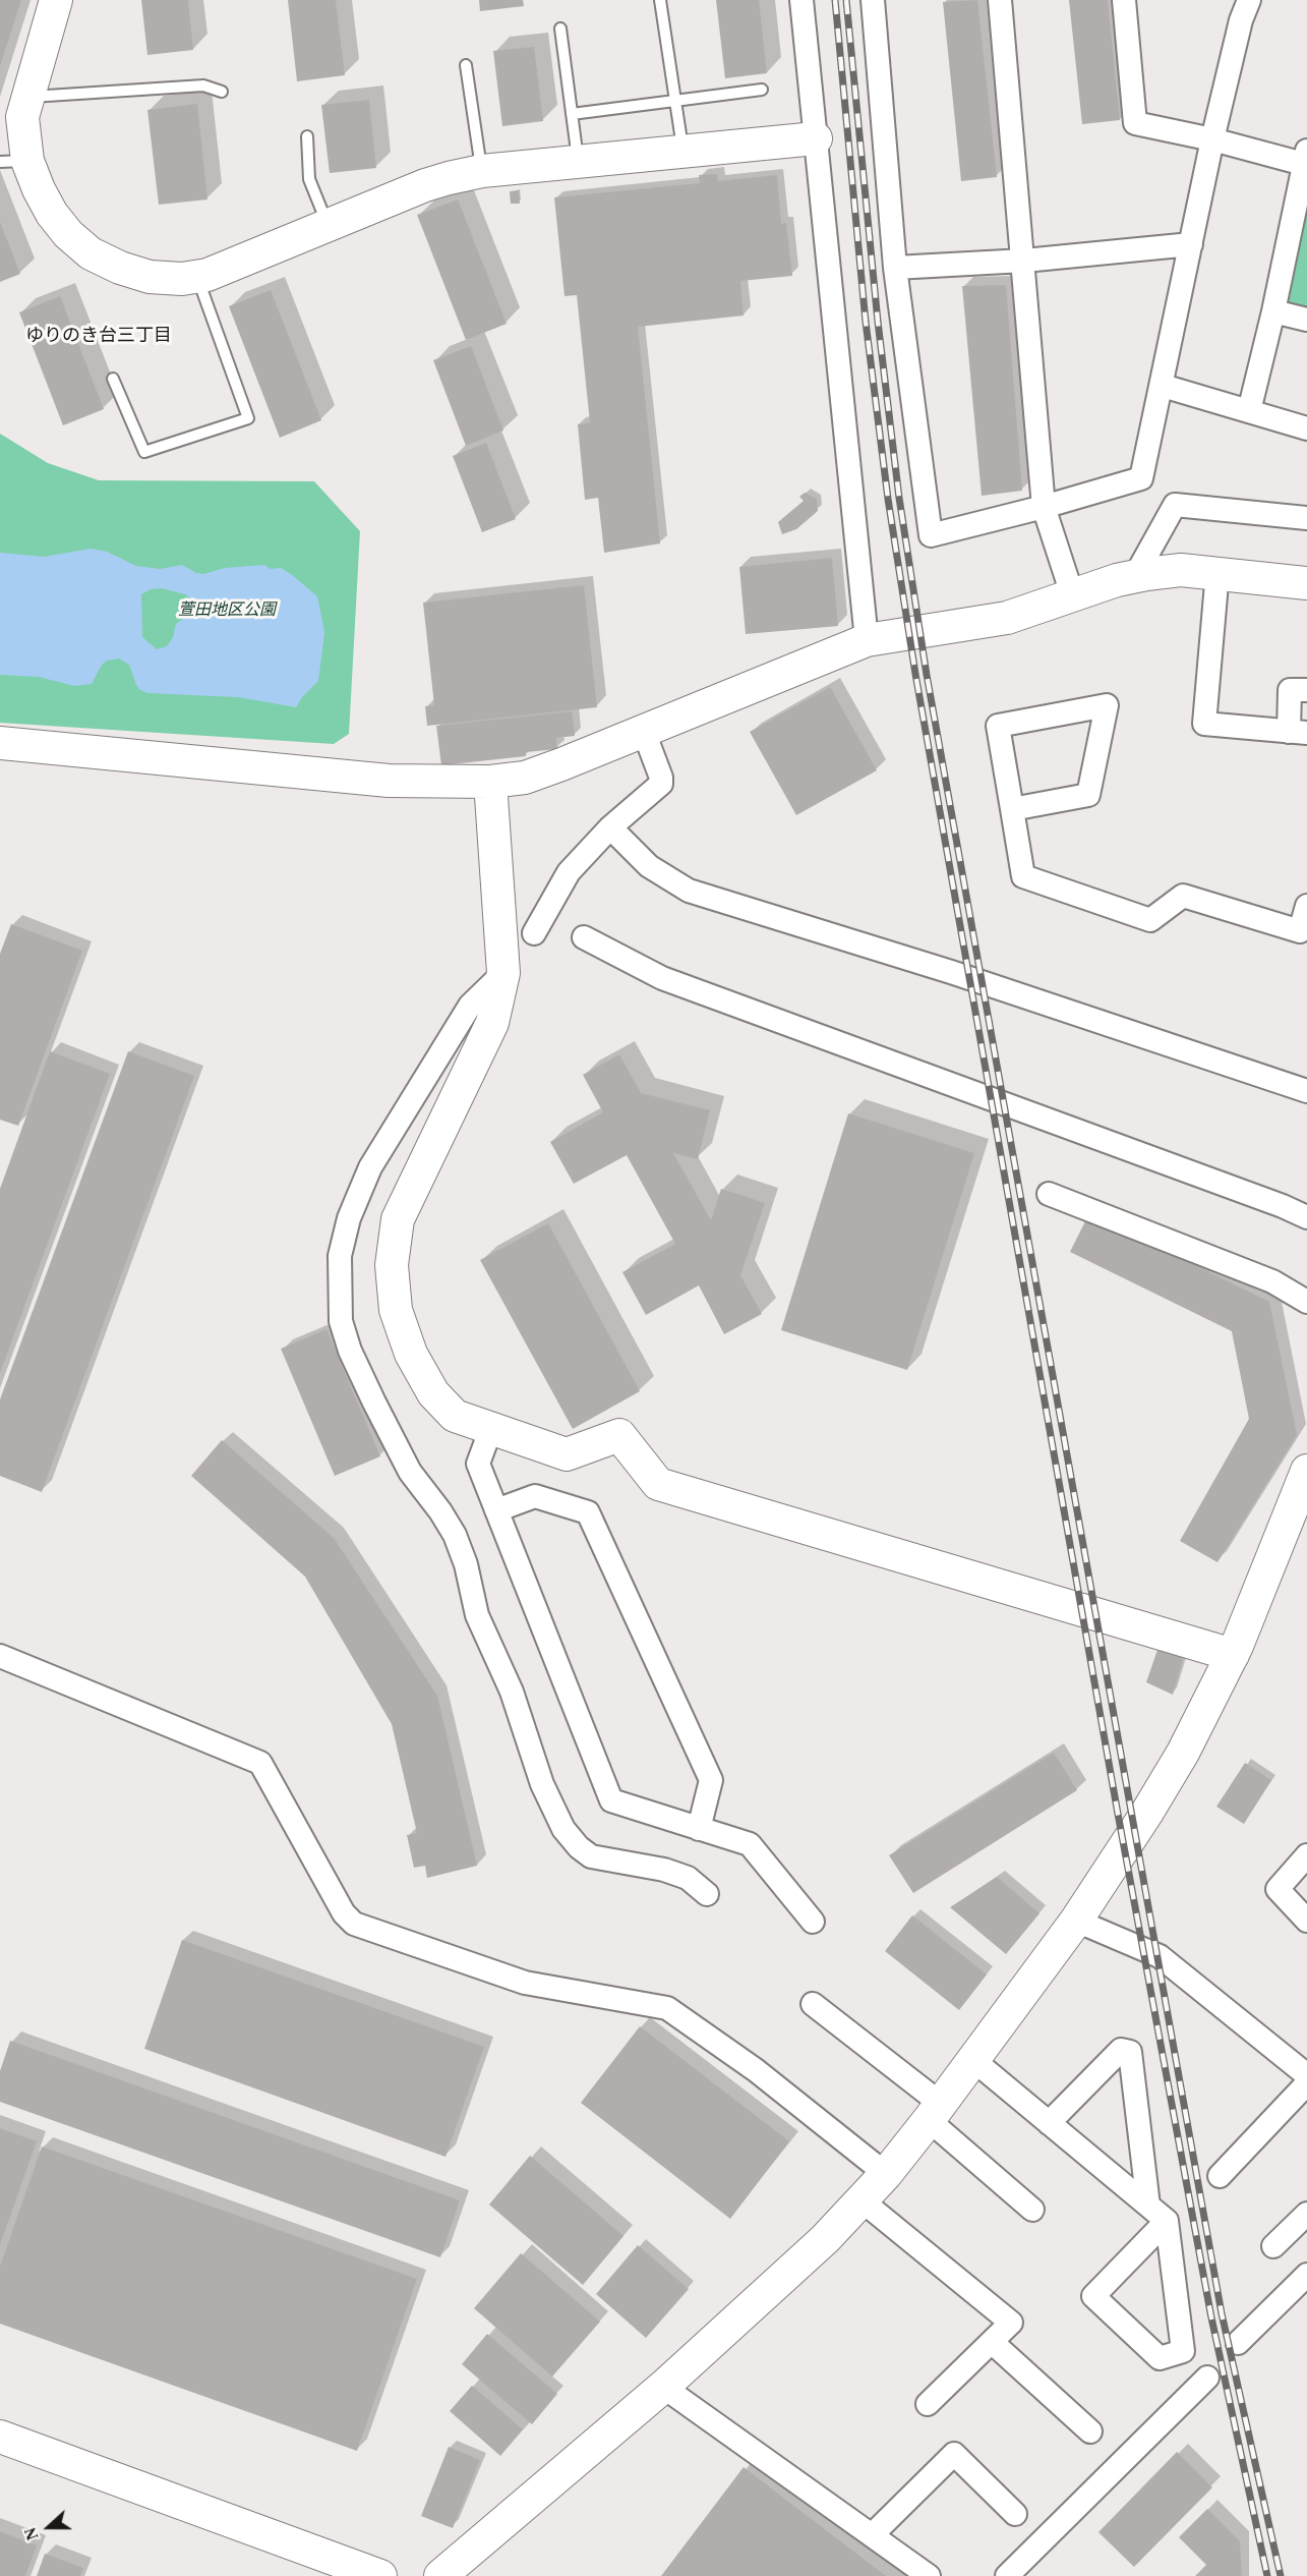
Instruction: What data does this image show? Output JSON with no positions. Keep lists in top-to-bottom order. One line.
{"districts":["ゆりのき台三丁目"],"parks":["萱田地区公園"],"north":"left"}
